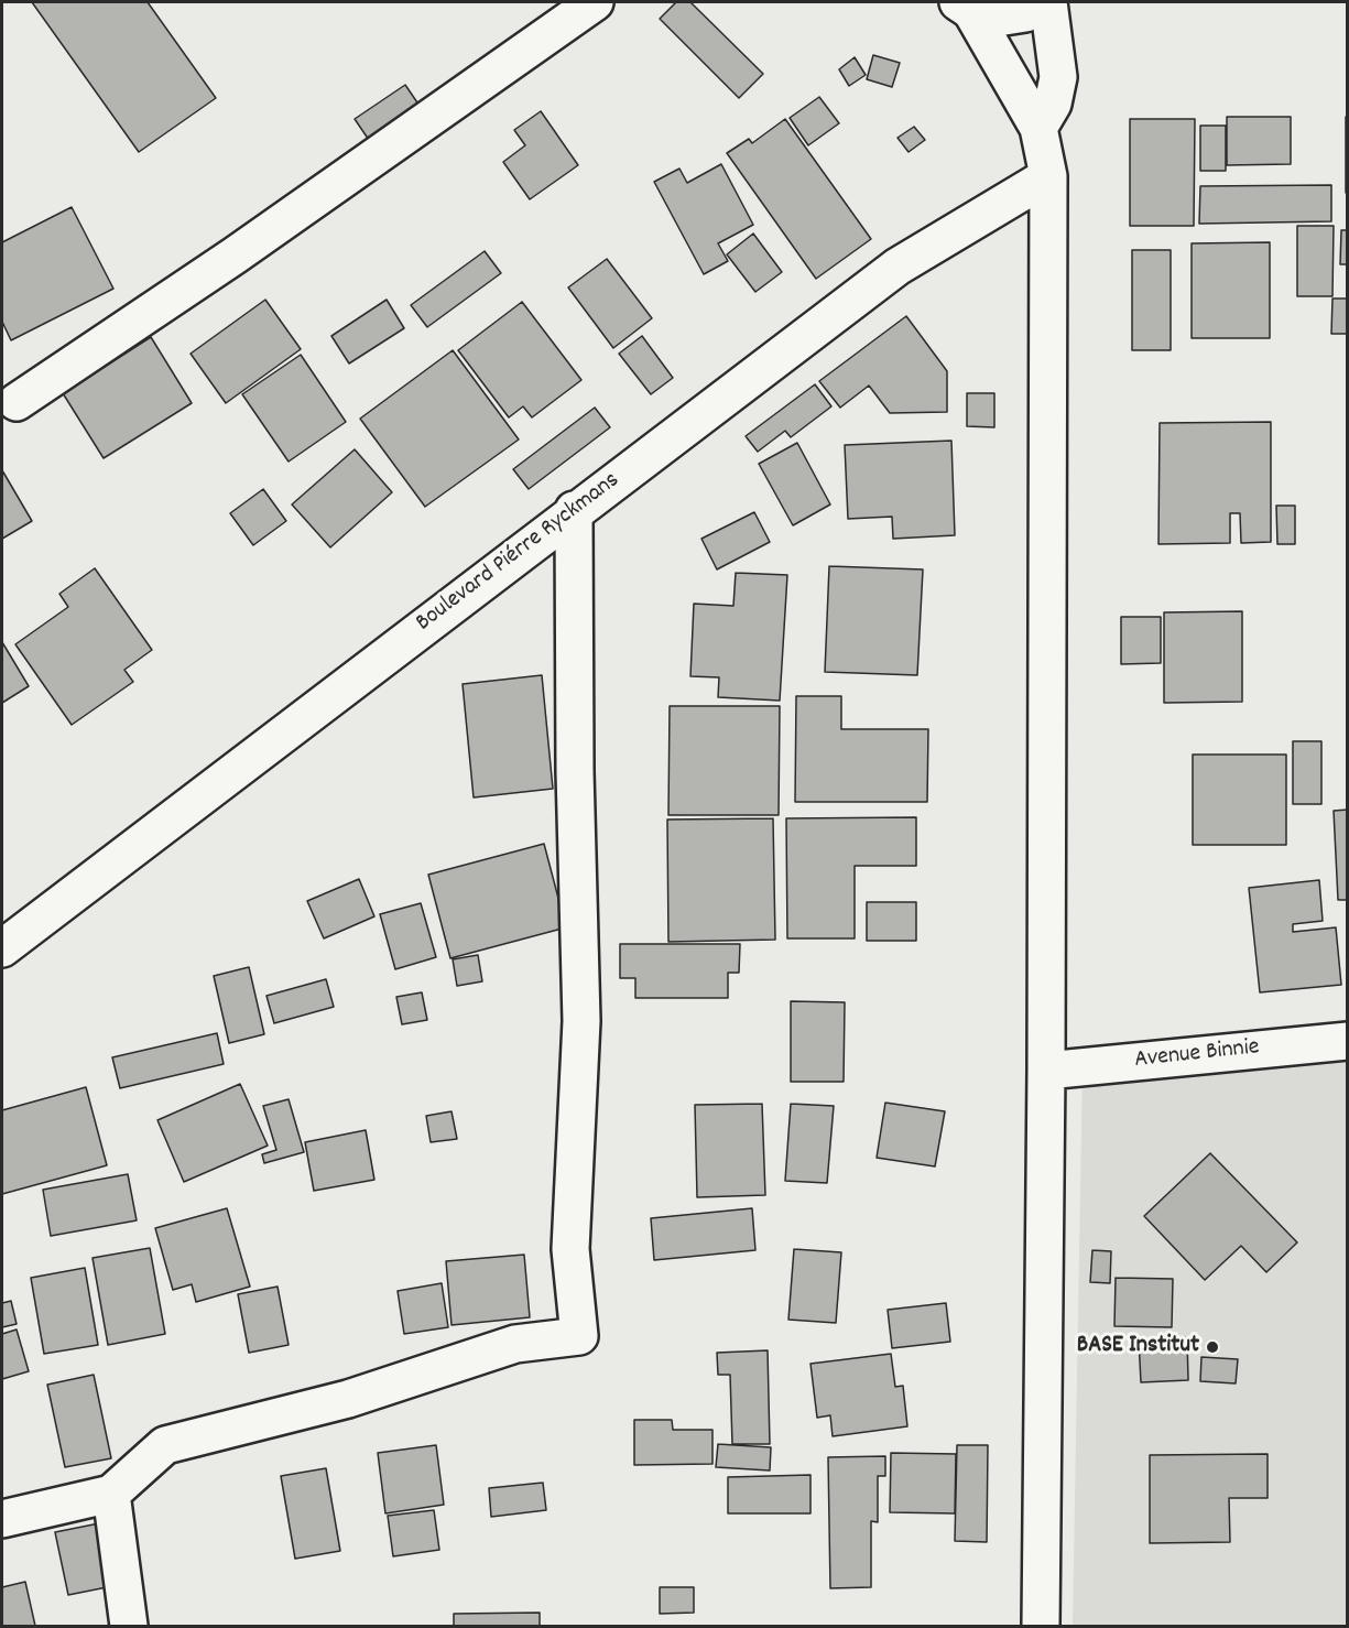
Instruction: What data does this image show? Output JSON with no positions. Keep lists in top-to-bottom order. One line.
{"streets":{"street":["Boulevard Piérre Ryckmans","Avenue Binnie"]},"places":["BASE Institut"]}
